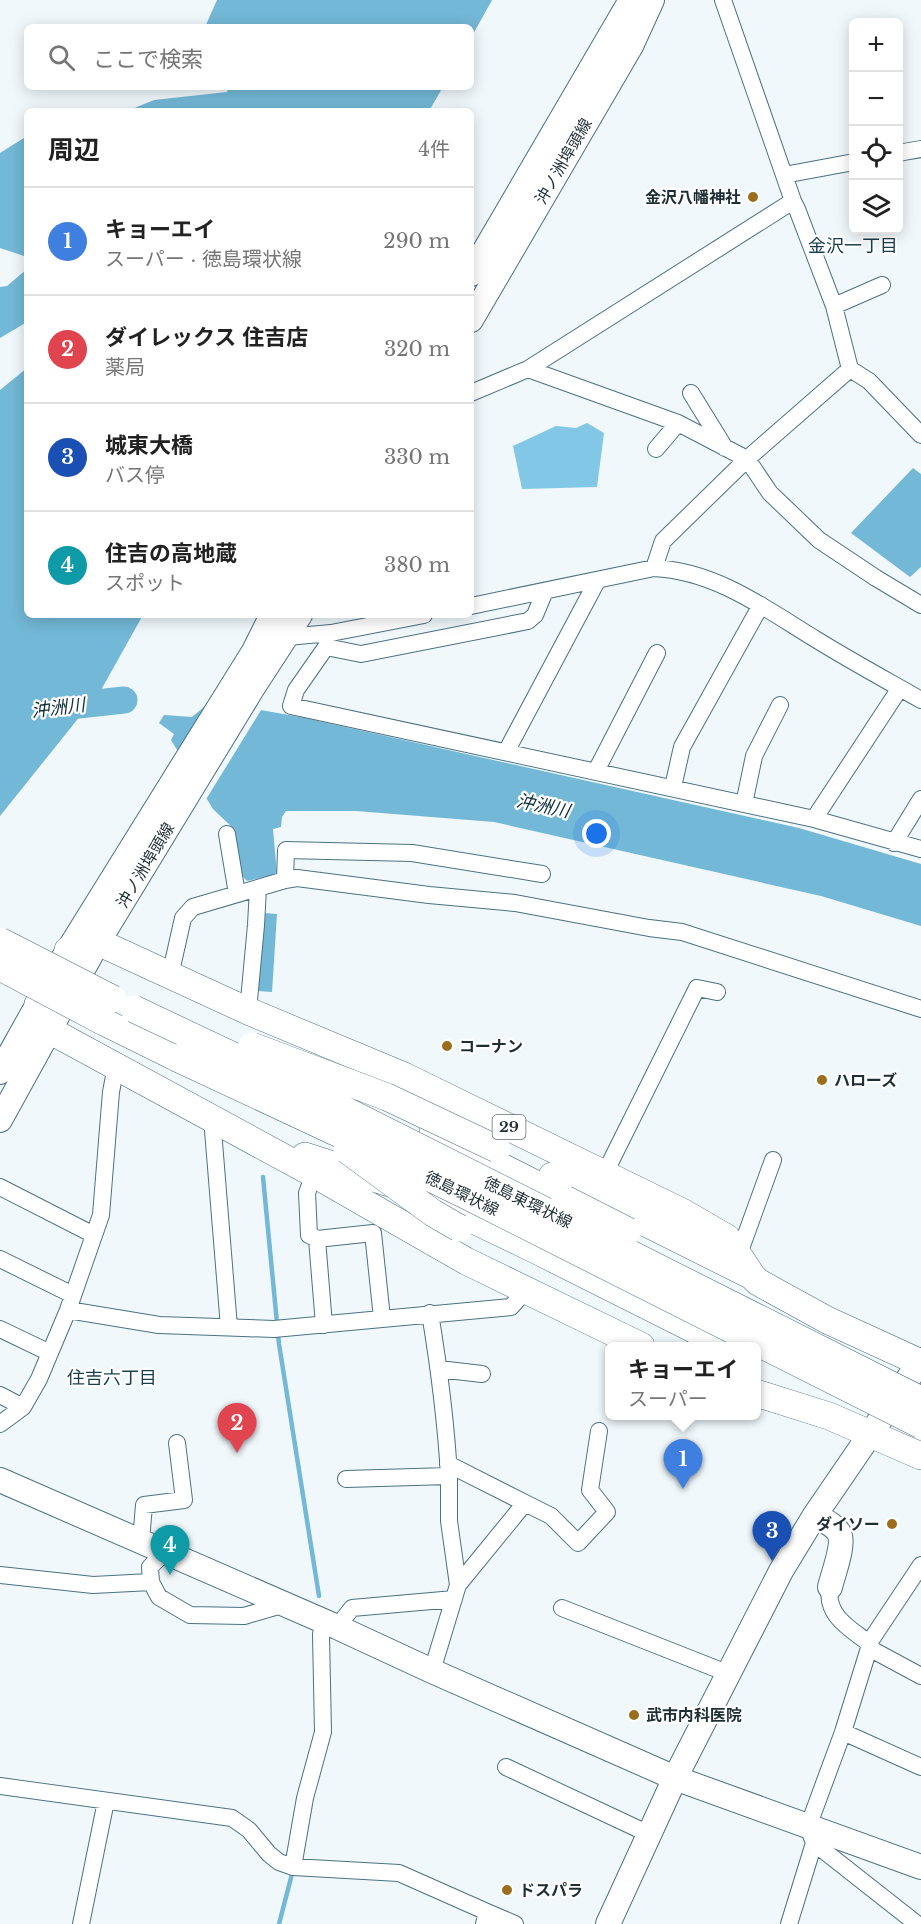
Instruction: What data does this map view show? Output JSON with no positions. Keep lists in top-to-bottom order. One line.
{"streets":{"main road":["29","徳島環状線","徳島東環状線"],"street":["沖ノ洲埠頭線"]},"crossings":[["沖ノ洲埠頭線","29"],["29","徳島東環状線"]],"districts":["金沢一丁目","住吉六丁目"],"water":["沖洲川"],"places":["金沢八幡神社","コーナン","ハローズ","ダイソー","武市内科医院","ドスパラ"],"page":{"map_buttons":["+","−"],"search":"ここで検索","heading":["周辺","4件"],"list":[{"mark":"1","name":"キョーエイ","note":"スーパー · 徳島環状線","value":"290 m"},{"mark":"2","name":"ダイレックス 住吉店","note":"薬局","value":"320 m"},{"mark":"3","name":"城東大橋","note":"バス停","value":"330 m"},{"mark":"4","name":"住吉の高地蔵","note":"スポット","value":"380 m"}],"popup":["キョーエイ","スーパー"],"pins":["2","1","3","4"]}}
